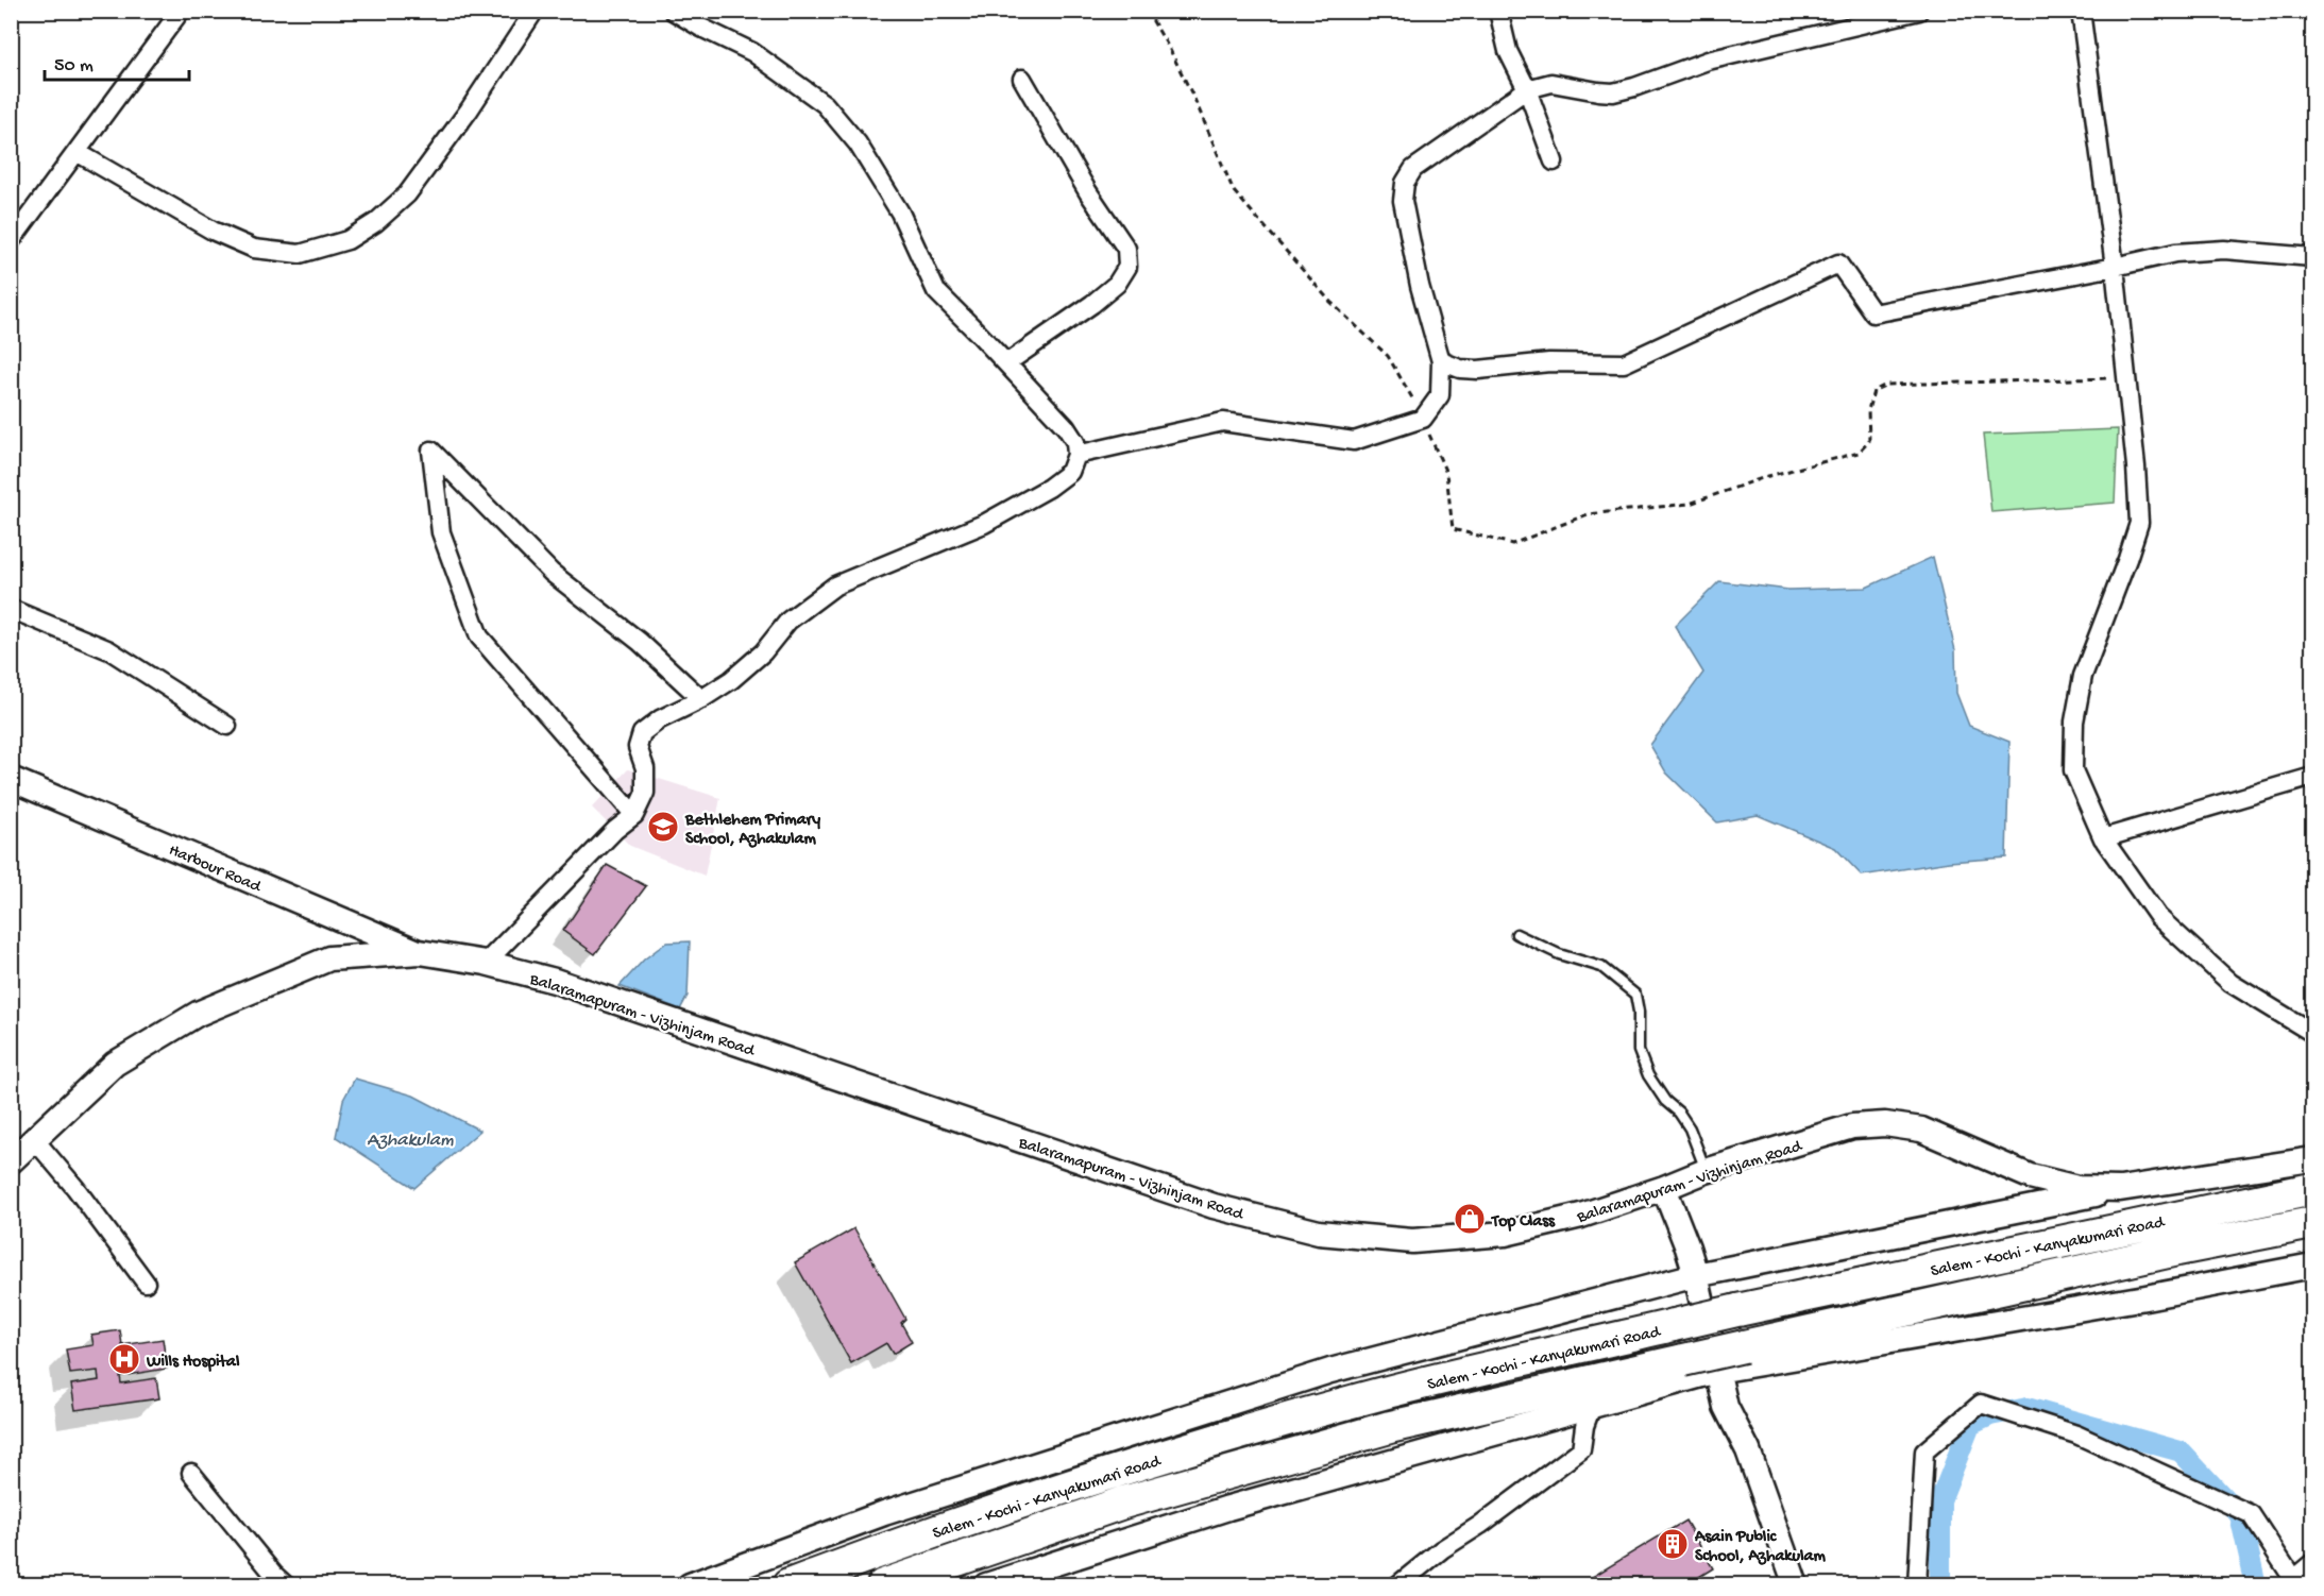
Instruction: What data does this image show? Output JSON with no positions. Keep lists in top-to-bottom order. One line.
{"streets":{"highway":["Salem - Kochi - Kanyakumari Road"],"street":["Harbour Road","Balaramapuram - Vizhinjam Road"]},"crossings":[["Harbour Road","Balaramapuram - Vizhinjam Road"]],"water":["Azhakulam"],"places":{"school or university":["Bethlehem Primary School, Azhakulam"],"shop":["Top Class"],"hospital":["Wills Hospital"],"building":["Asain Public School, Azhakulam"]},"scale_bar":"50 m"}
